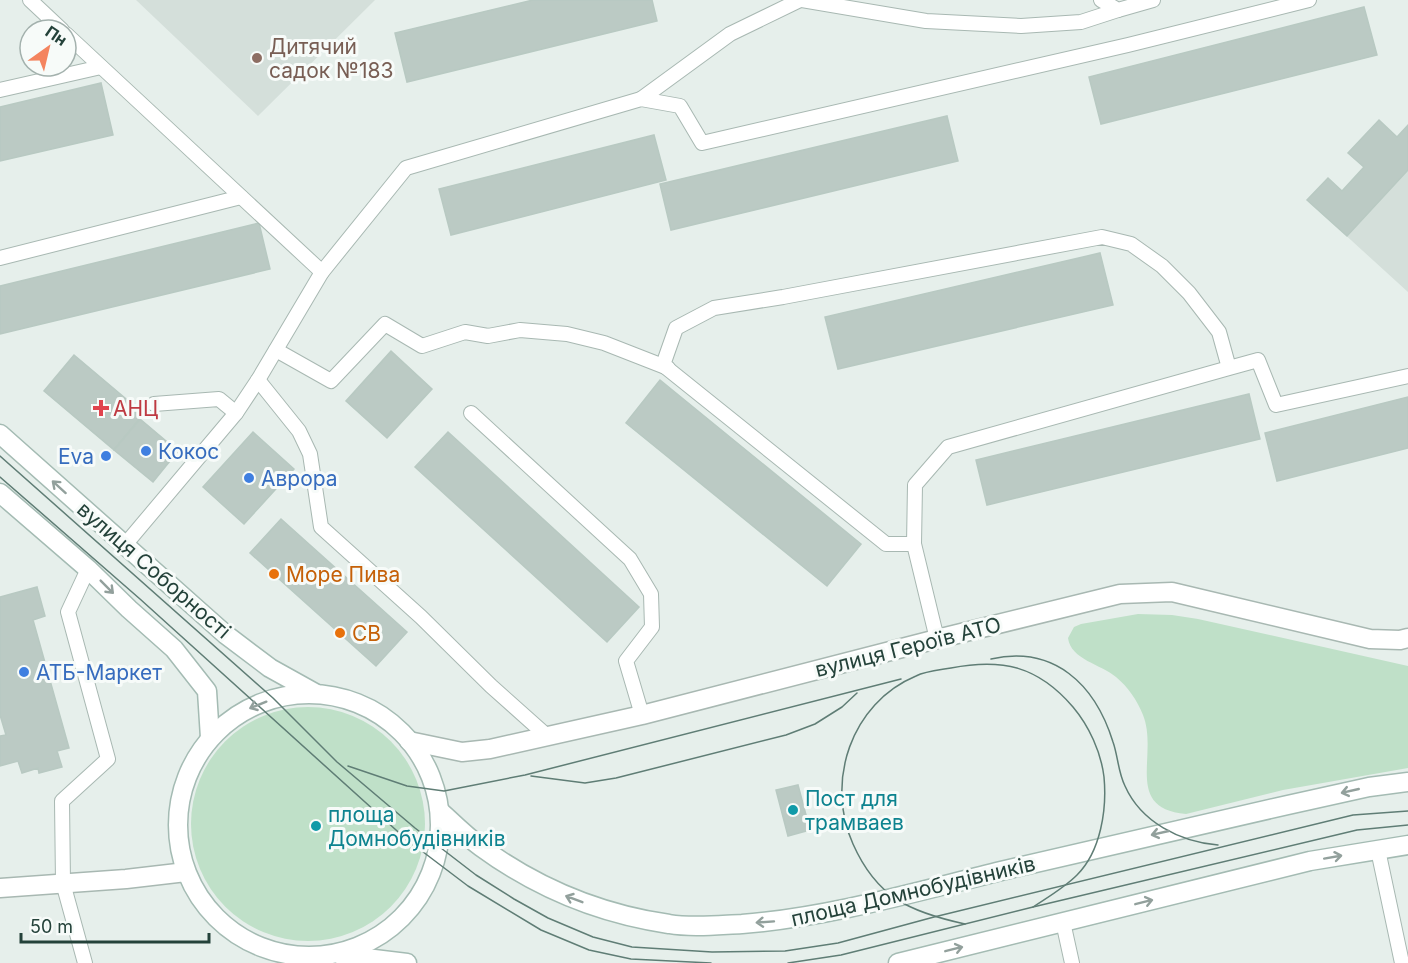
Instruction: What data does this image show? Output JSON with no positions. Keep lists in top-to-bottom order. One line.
{"streets":{"main road":["вулиця Соборності","вулиця Героїв АТО","площа Домнобудівників"]},"places":{"other":["Дитячий садок №183","Кокос","Eva","Аврора","Море Пива","СВ","АТБ-Маркет","Пост для трамваев","площа Домнобудівників"],"health":["АНЦ"]},"scale_bar":"50 m","north":"top right"}
